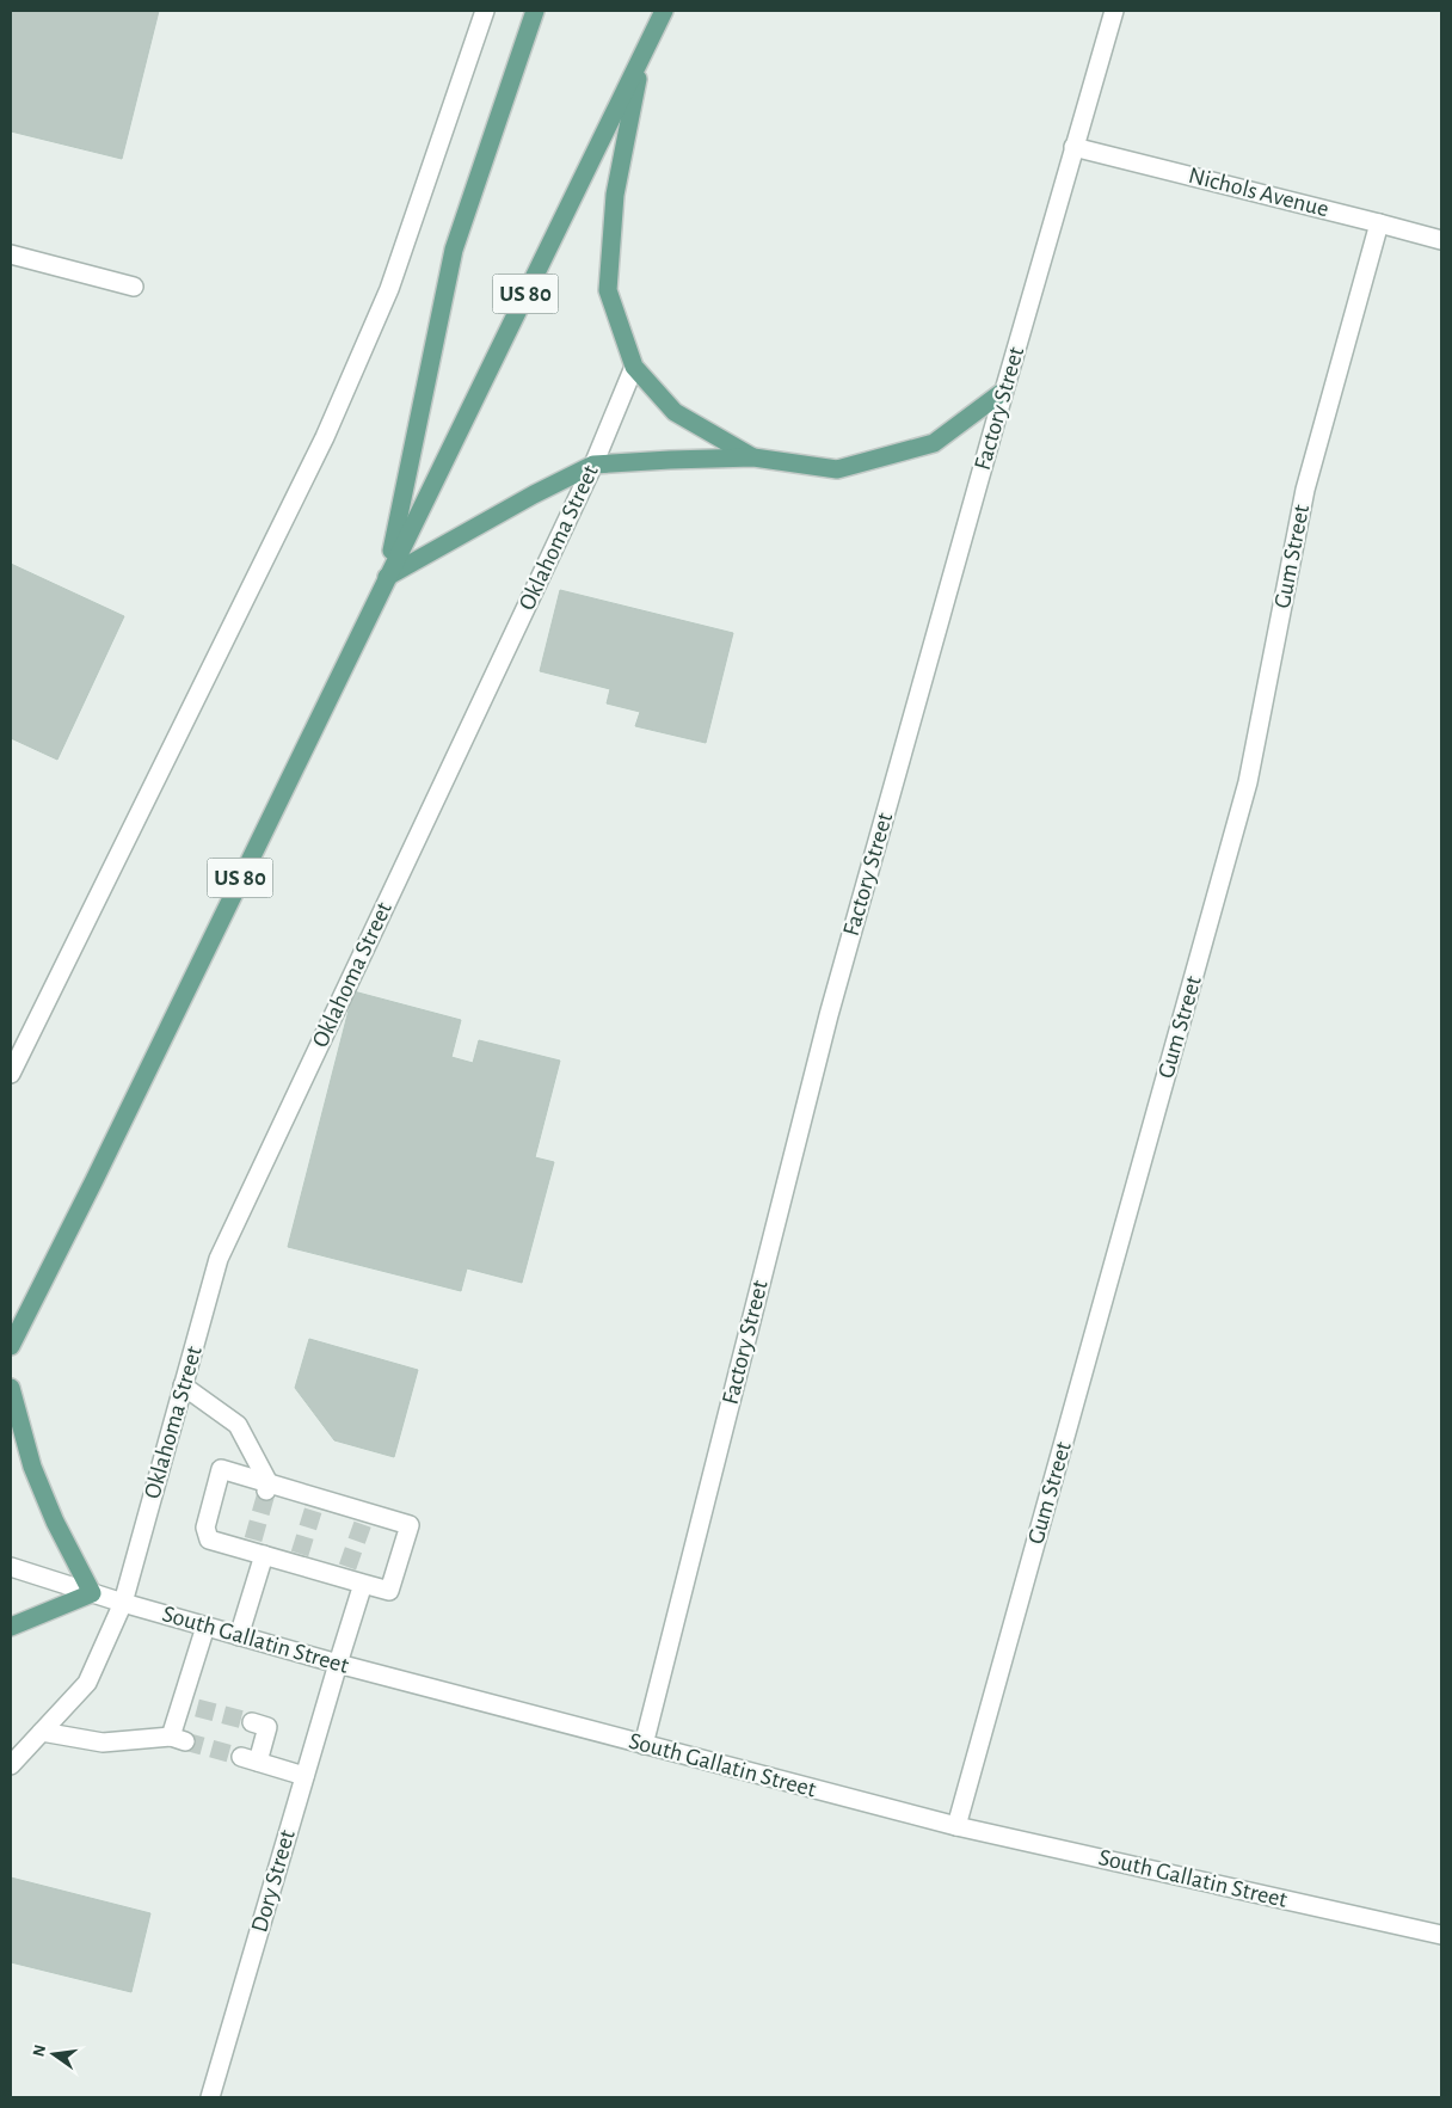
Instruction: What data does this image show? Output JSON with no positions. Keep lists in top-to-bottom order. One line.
{"streets":{"main road":["US 80"],"street":["Nichols Avenue","Factory Street","Oklahoma Street","Gum Street","South Gallatin Street","Dory Street"]},"crossings":[["Nichols Avenue","Factory Street"],["Nichols Avenue","Gum Street"],["Factory Street","South Gallatin Street"],["Oklahoma Street","South Gallatin Street"],["Gum Street","South Gallatin Street"],["South Gallatin Street","Dory Street"]],"north":"left"}
